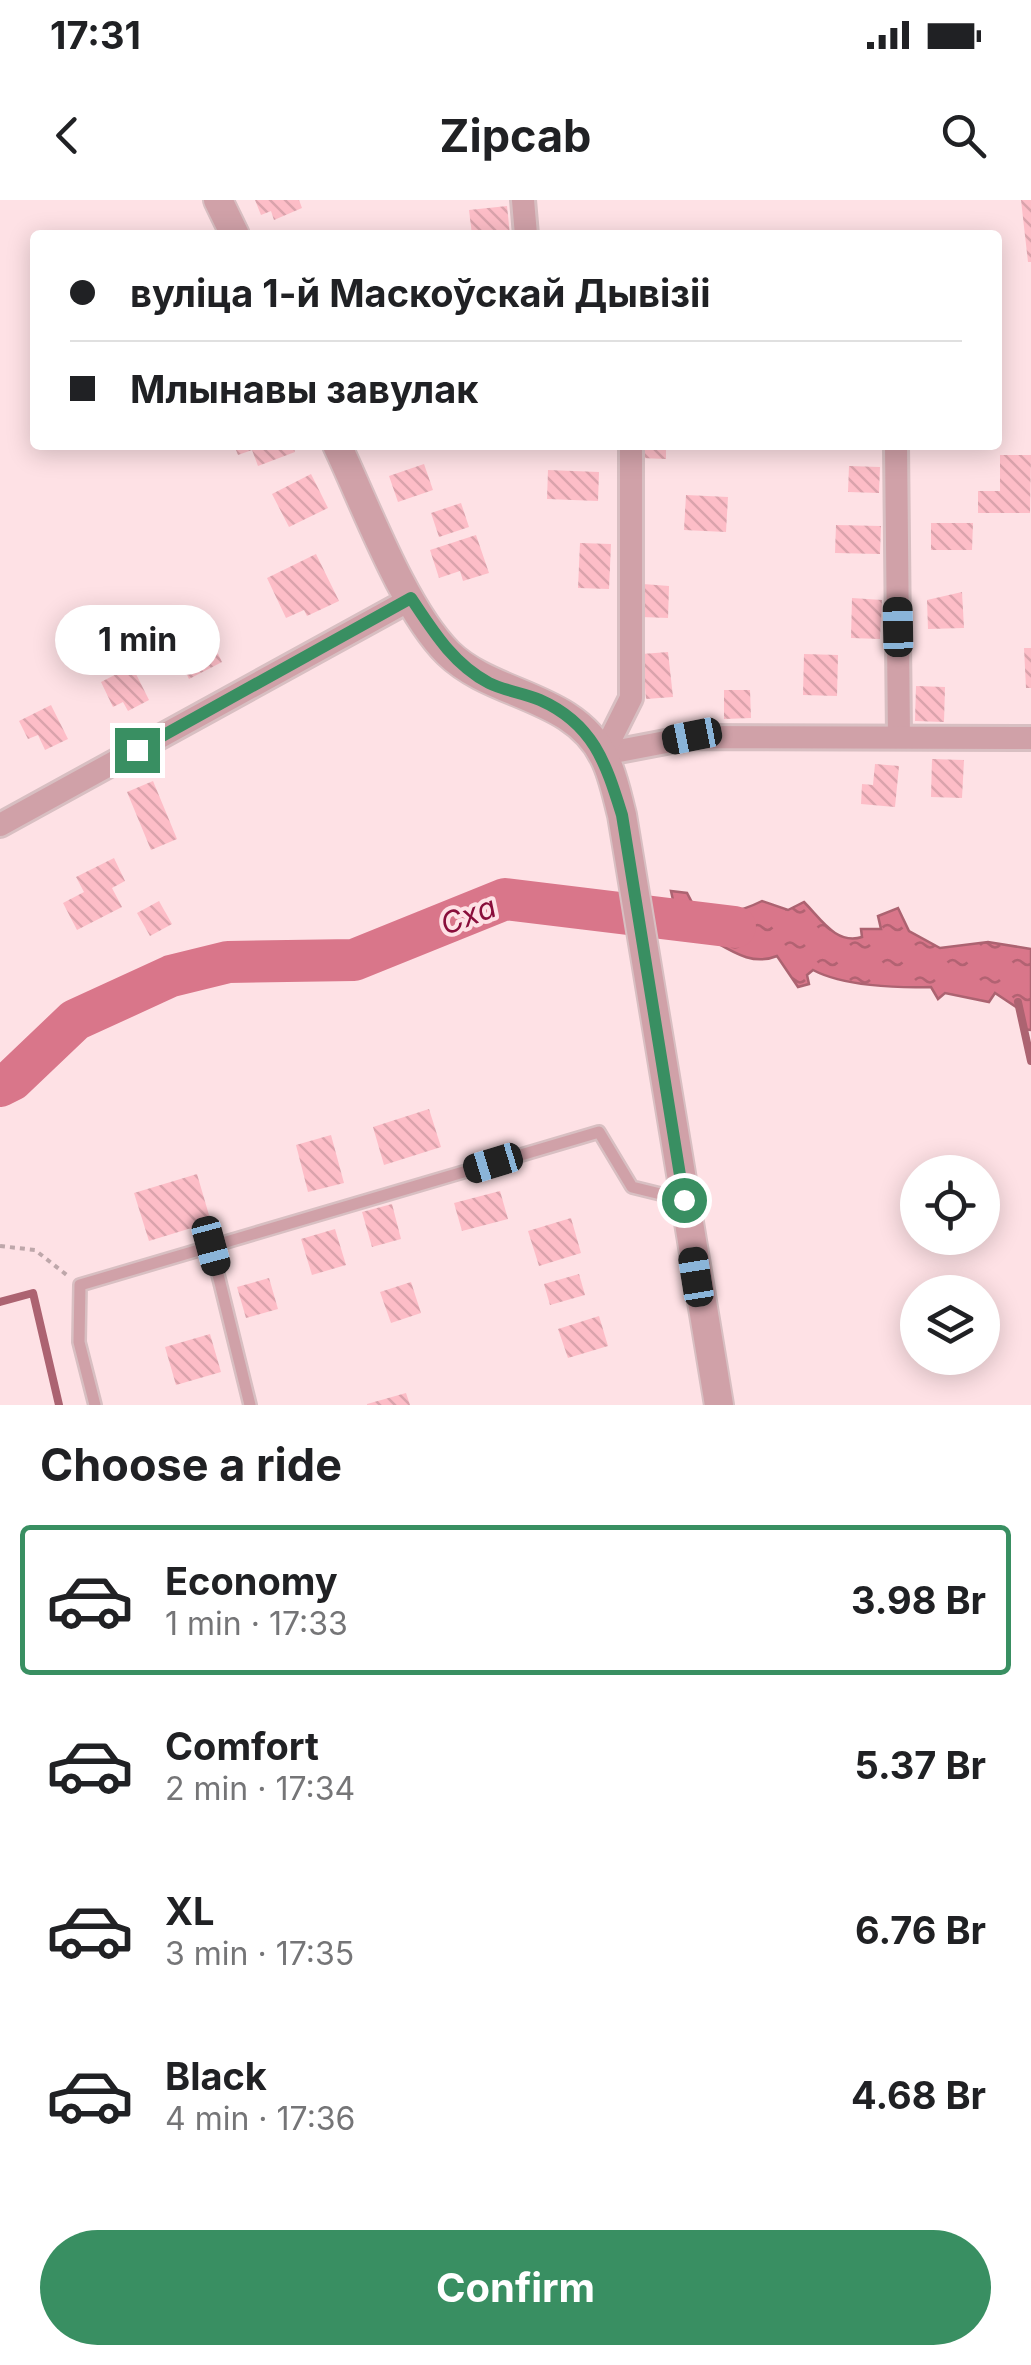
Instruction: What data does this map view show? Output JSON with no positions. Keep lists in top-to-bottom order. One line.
{"water":["Сха"],"page":{"status":"17:31","header":"Zipcab","banner":["вуліца 1-й Маскоўскай Дывізіі","Млынавы завулак"],"bubble":"1 min","heading":"Choose a ride","list":[{"name":"Economy","note":"1 min · 17:33","value":"3.98 Br"},{"name":"Comfort","note":"2 min · 17:34","value":"5.37 Br"},{"name":"XL","note":"3 min · 17:35","value":"6.76 Br"},{"name":"Black","note":"4 min · 17:36","value":"4.68 Br"}],"buttons":"Confirm"}}
